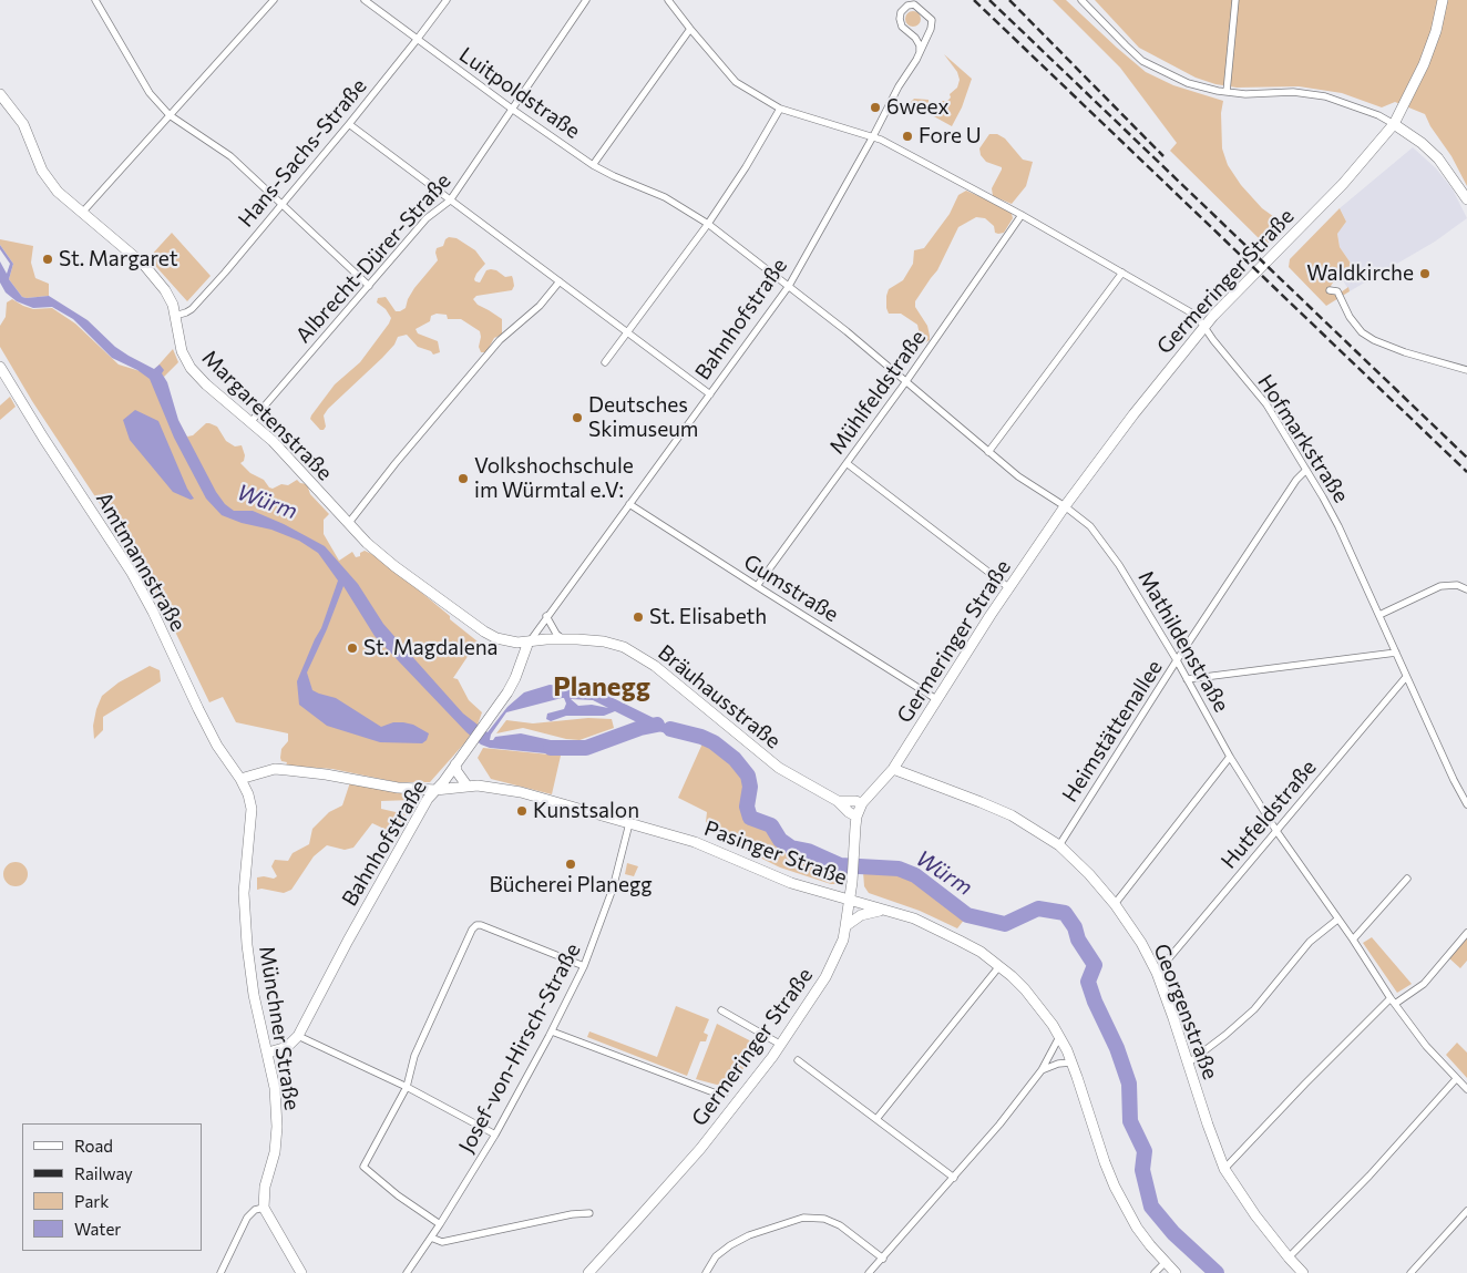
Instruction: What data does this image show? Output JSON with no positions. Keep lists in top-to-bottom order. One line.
{"streets":{"main road":["Germeringer Straße","Bahnhofstraße","Margaretenstraße","Amtmannstraße","Bräuhausstraße","Pasinger Straße","Georgenstraße","Münchner Straße"],"street":["Luitpoldstraße","Hans-Sachs-Straße","Albrecht-Dürer-Straße","Mühlfeldstraße","Hofmarkstraße","Gumstraße","Mathildenstraße","Heimstättenallee","Hutfeldstraße","Josef-von-Hirsch-Straße"]},"crossings":[["Luitpoldstraße","Hans-Sachs-Straße"],["Luitpoldstraße","Albrecht-Dürer-Straße"],["Luitpoldstraße","Mathildenstraße"],["Hans-Sachs-Straße","Margaretenstraße"],["Albrecht-Dürer-Straße","Margaretenstraße"],["Germeringer Straße","Hofmarkstraße"],["Germeringer Straße","Gumstraße"],["Germeringer Straße","Mathildenstraße"],["Germeringer Straße","Bräuhausstraße"],["Germeringer Straße","Pasinger Straße"],["Germeringer Straße","Georgenstraße"],["Bahnhofstraße","Hofmarkstraße"],["Bahnhofstraße","Gumstraße"],["Bahnhofstraße","Mathildenstraße"],["Bahnhofstraße","Bräuhausstraße"],["Bahnhofstraße","Pasinger Straße"],["Bahnhofstraße","Münchner Straße"],["Mühlfeldstraße","Hofmarkstraße"],["Mühlfeldstraße","Gumstraße"],["Mühlfeldstraße","Mathildenstraße"],["Margaretenstraße","Bräuhausstraße"],["Hofmarkstraße","Heimstättenallee"],["Hofmarkstraße","Hutfeldstraße"],["Amtmannstraße","Pasinger Straße"],["Amtmannstraße","Münchner Straße"],["Mathildenstraße","Heimstättenallee"],["Mathildenstraße","Hutfeldstraße"],["Heimstättenallee","Georgenstraße"],["Hutfeldstraße","Georgenstraße"],["Pasinger Straße","Münchner Straße"],["Pasinger Straße","Josef-von-Hirsch-Straße"]],"districts":["Planegg"],"water":["Würm"],"places":["6weex","Fore U","St. Margaret","Waldkirche","Deutsches Skimuseum","Volkshochschule im Würmtal e.V:","St. Elisabeth","St. Magdalena","Kunstsalon","Bücherei Planegg"],"legend":["Road","Railway","Park","Water"]}
